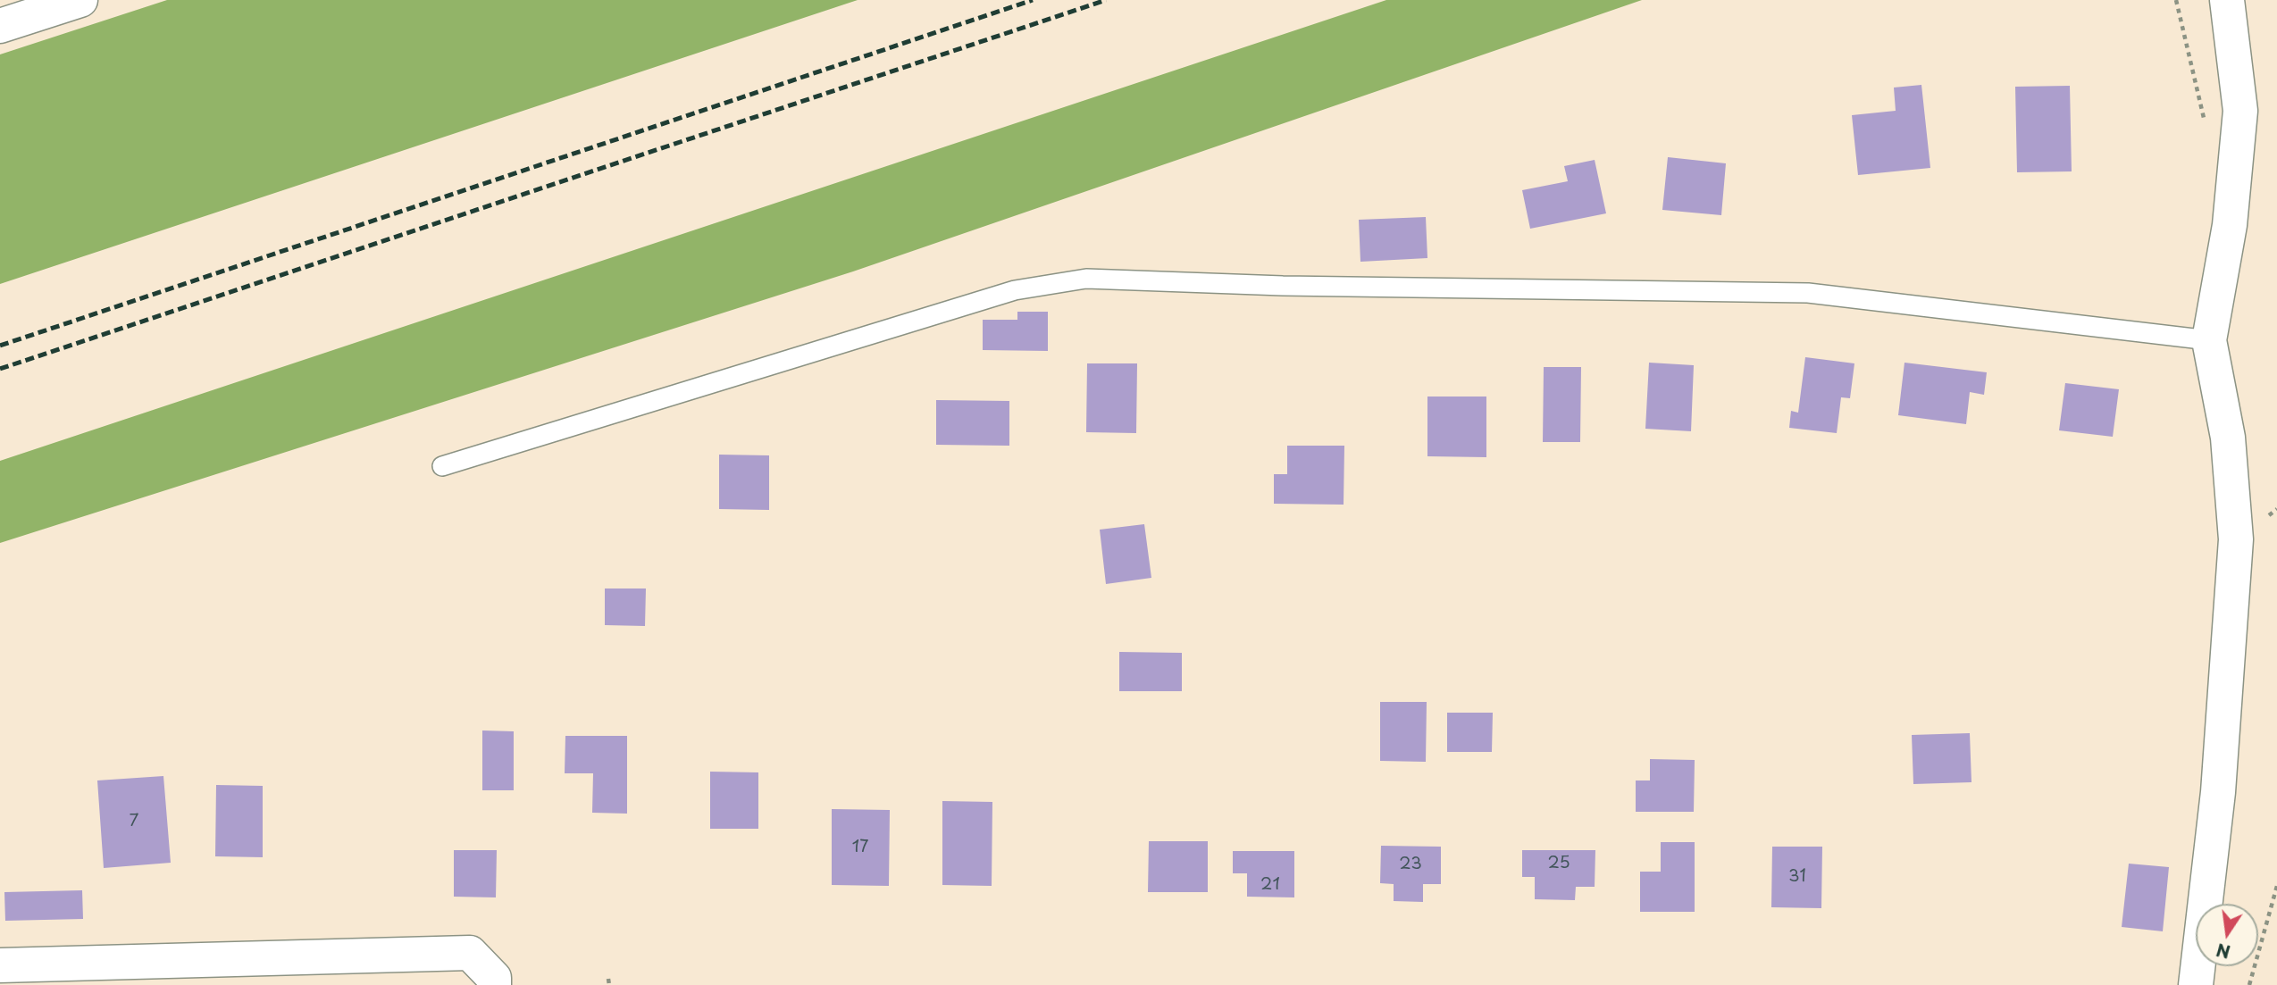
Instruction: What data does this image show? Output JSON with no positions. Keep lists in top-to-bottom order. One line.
{"house_numbers":["7","17","25","23","31","21"],"north":"bottom"}
